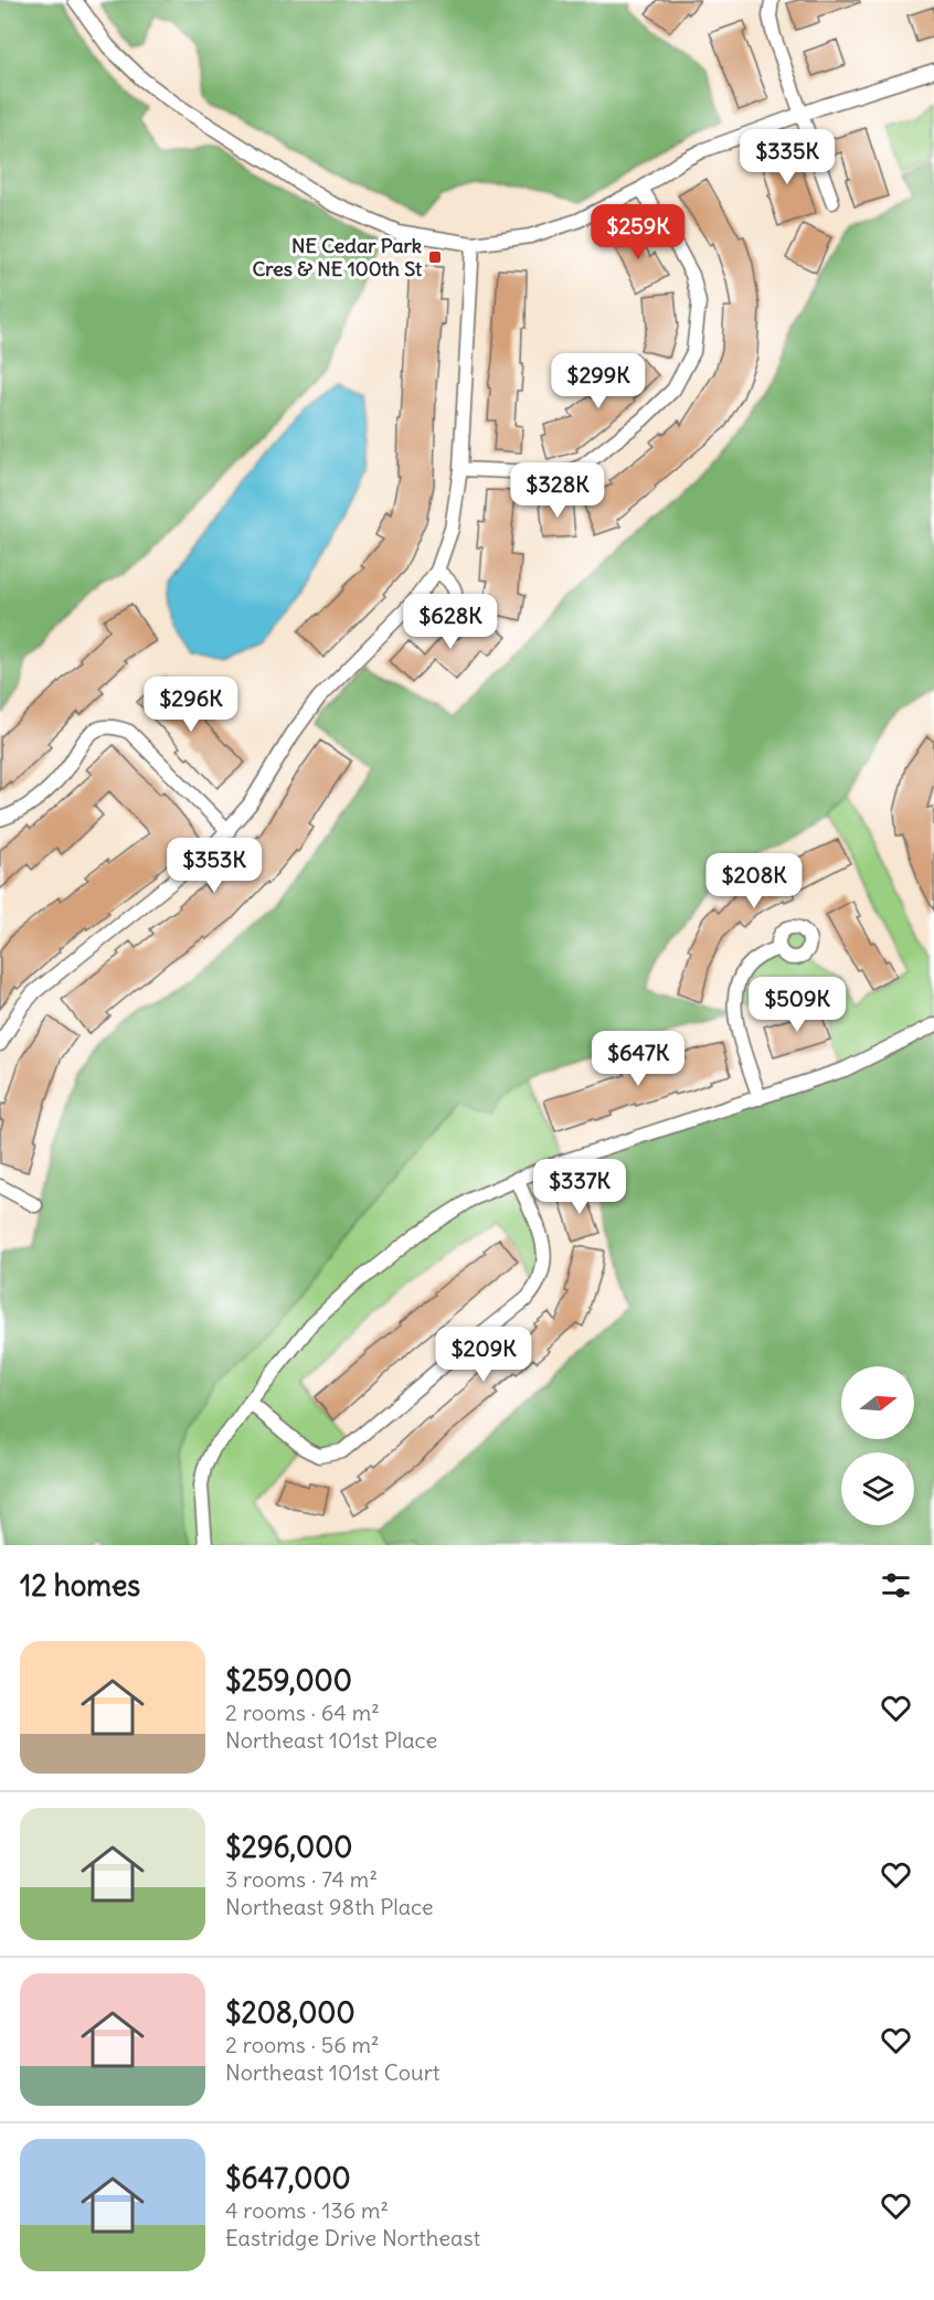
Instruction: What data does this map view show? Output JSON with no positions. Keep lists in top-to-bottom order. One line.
{"places":{"transit":["NE Cedar Park Cres & NE 100th St"]},"north":"right","page":{"price":["$335K","$259K","$299K","$328K","$628K","$296K","$353K","$208K","$509K","$647K","$337K","$209K"],"heading":"12 homes","list":[{"name":"$259,000","note":"2 rooms · 64 m² · Northeast 101st Place"},{"name":"$296,000","note":"3 rooms · 74 m² · Northeast 98th Place"},{"name":"$208,000","note":"2 rooms · 56 m² · Northeast 101st Court"},{"name":"$647,000","note":"4 rooms · 136 m² · Eastridge Drive Northeast"}]}}
